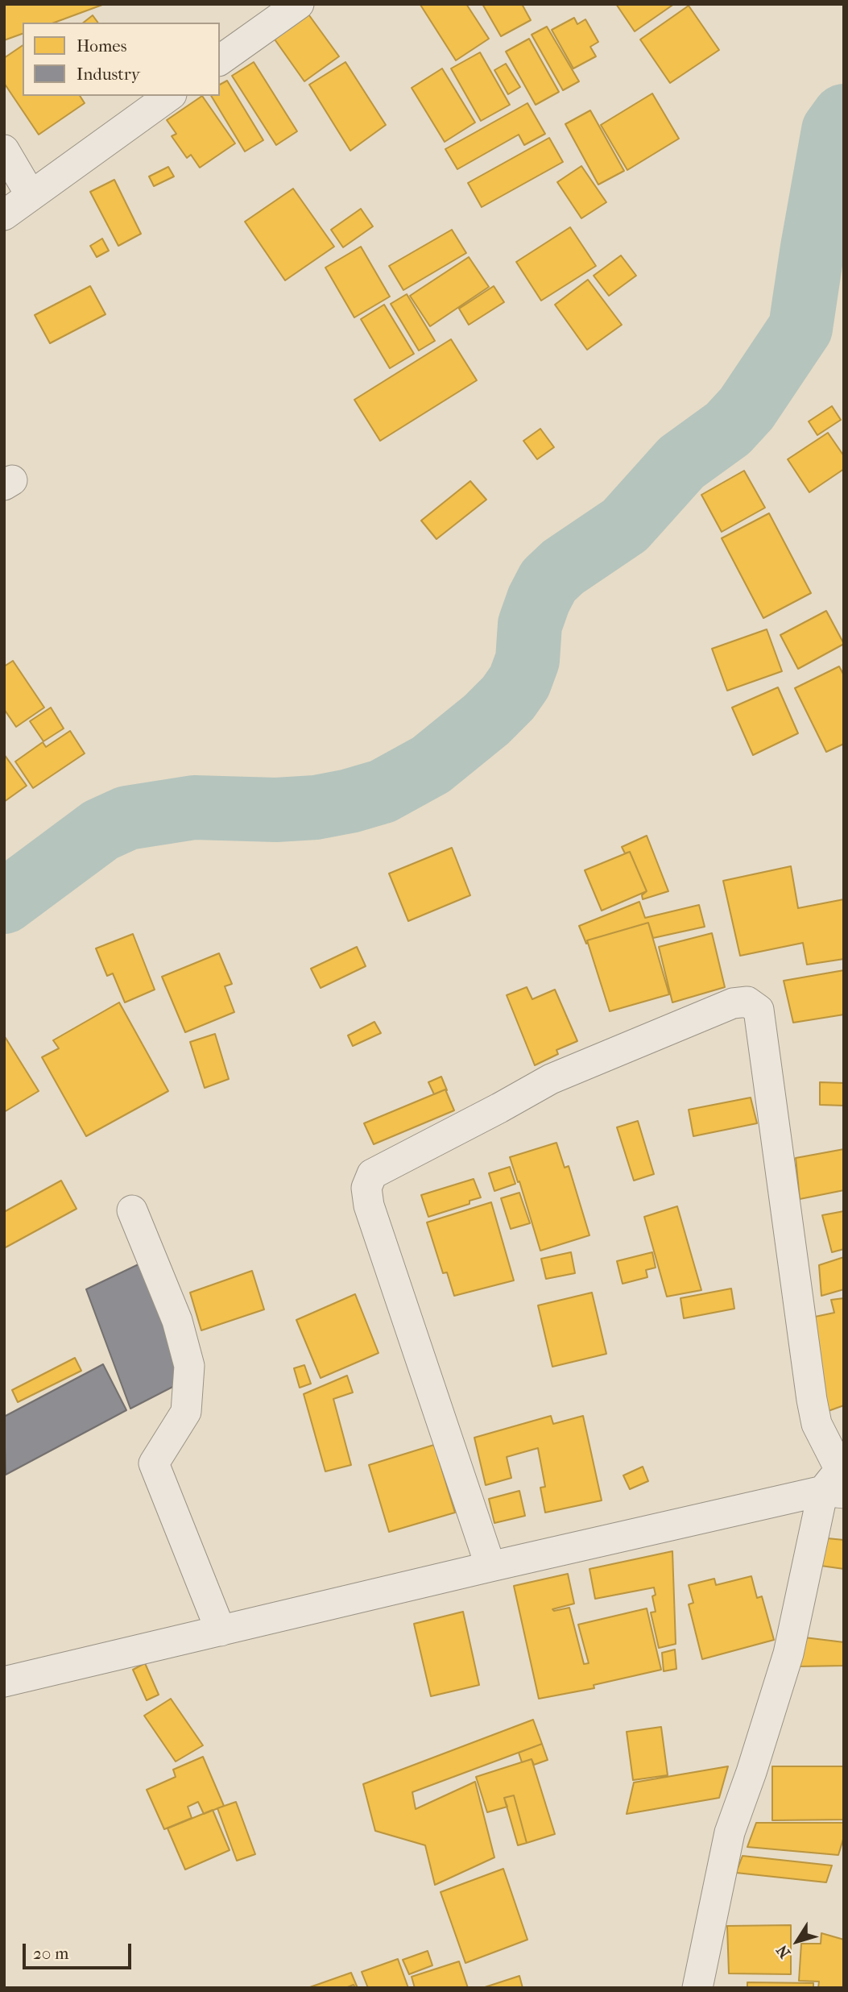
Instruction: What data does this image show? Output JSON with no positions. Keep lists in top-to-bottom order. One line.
{"legend":["Homes","Industry"],"scale_bar":"20 m","north":"bottom left"}
